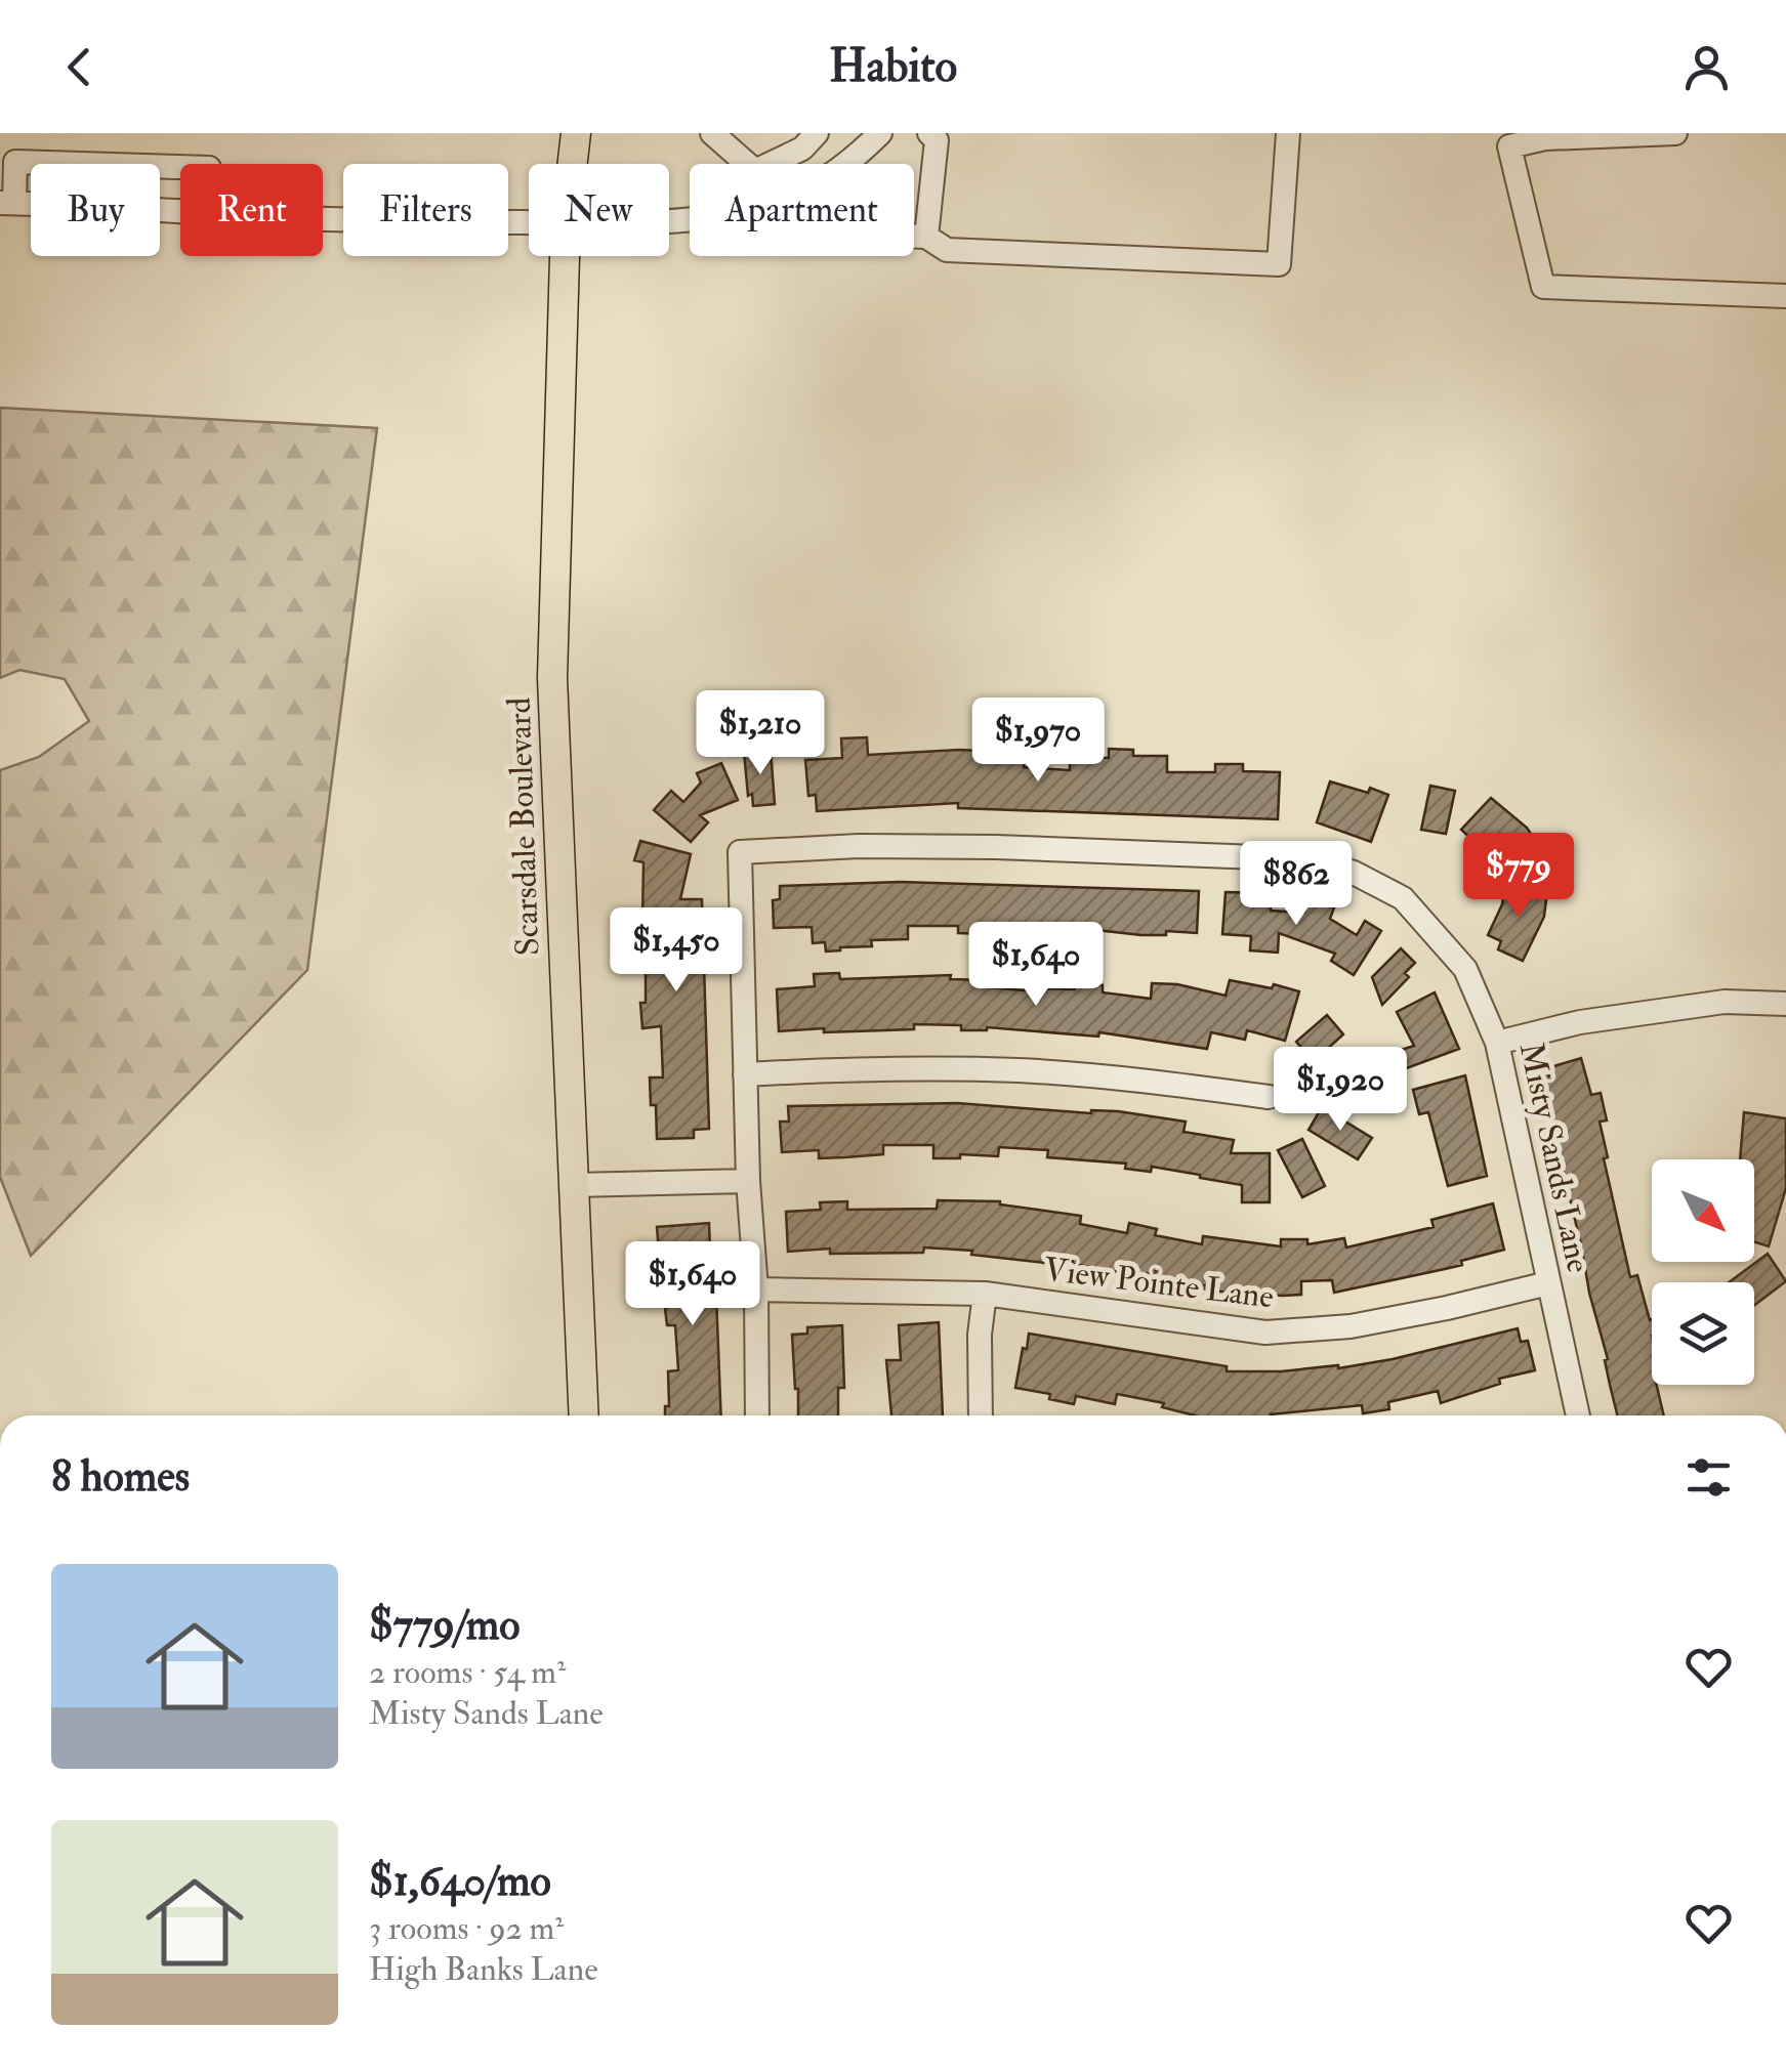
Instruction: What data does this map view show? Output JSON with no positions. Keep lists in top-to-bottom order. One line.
{"streets":{"main road":["Scarsdale Boulevard"],"street":["Misty Sands Lane","View Pointe Lane"]},"crossings":[["Misty Sands Lane","View Pointe Lane"]],"north":"bottom right","page":{"header":"Habito","chip":["Buy","Rent","Filters","New","Apartment"],"price":["$1,210","$1,970","$779","$862","$1,450","$1,640","$1,920","$1,640"],"heading":"8 homes","list":[{"name":"$779/mo","note":"2 rooms · 54 m² · Misty Sands Lane"},{"name":"$1,640/mo","note":"3 rooms · 92 m² · High Banks Lane"}]}}
